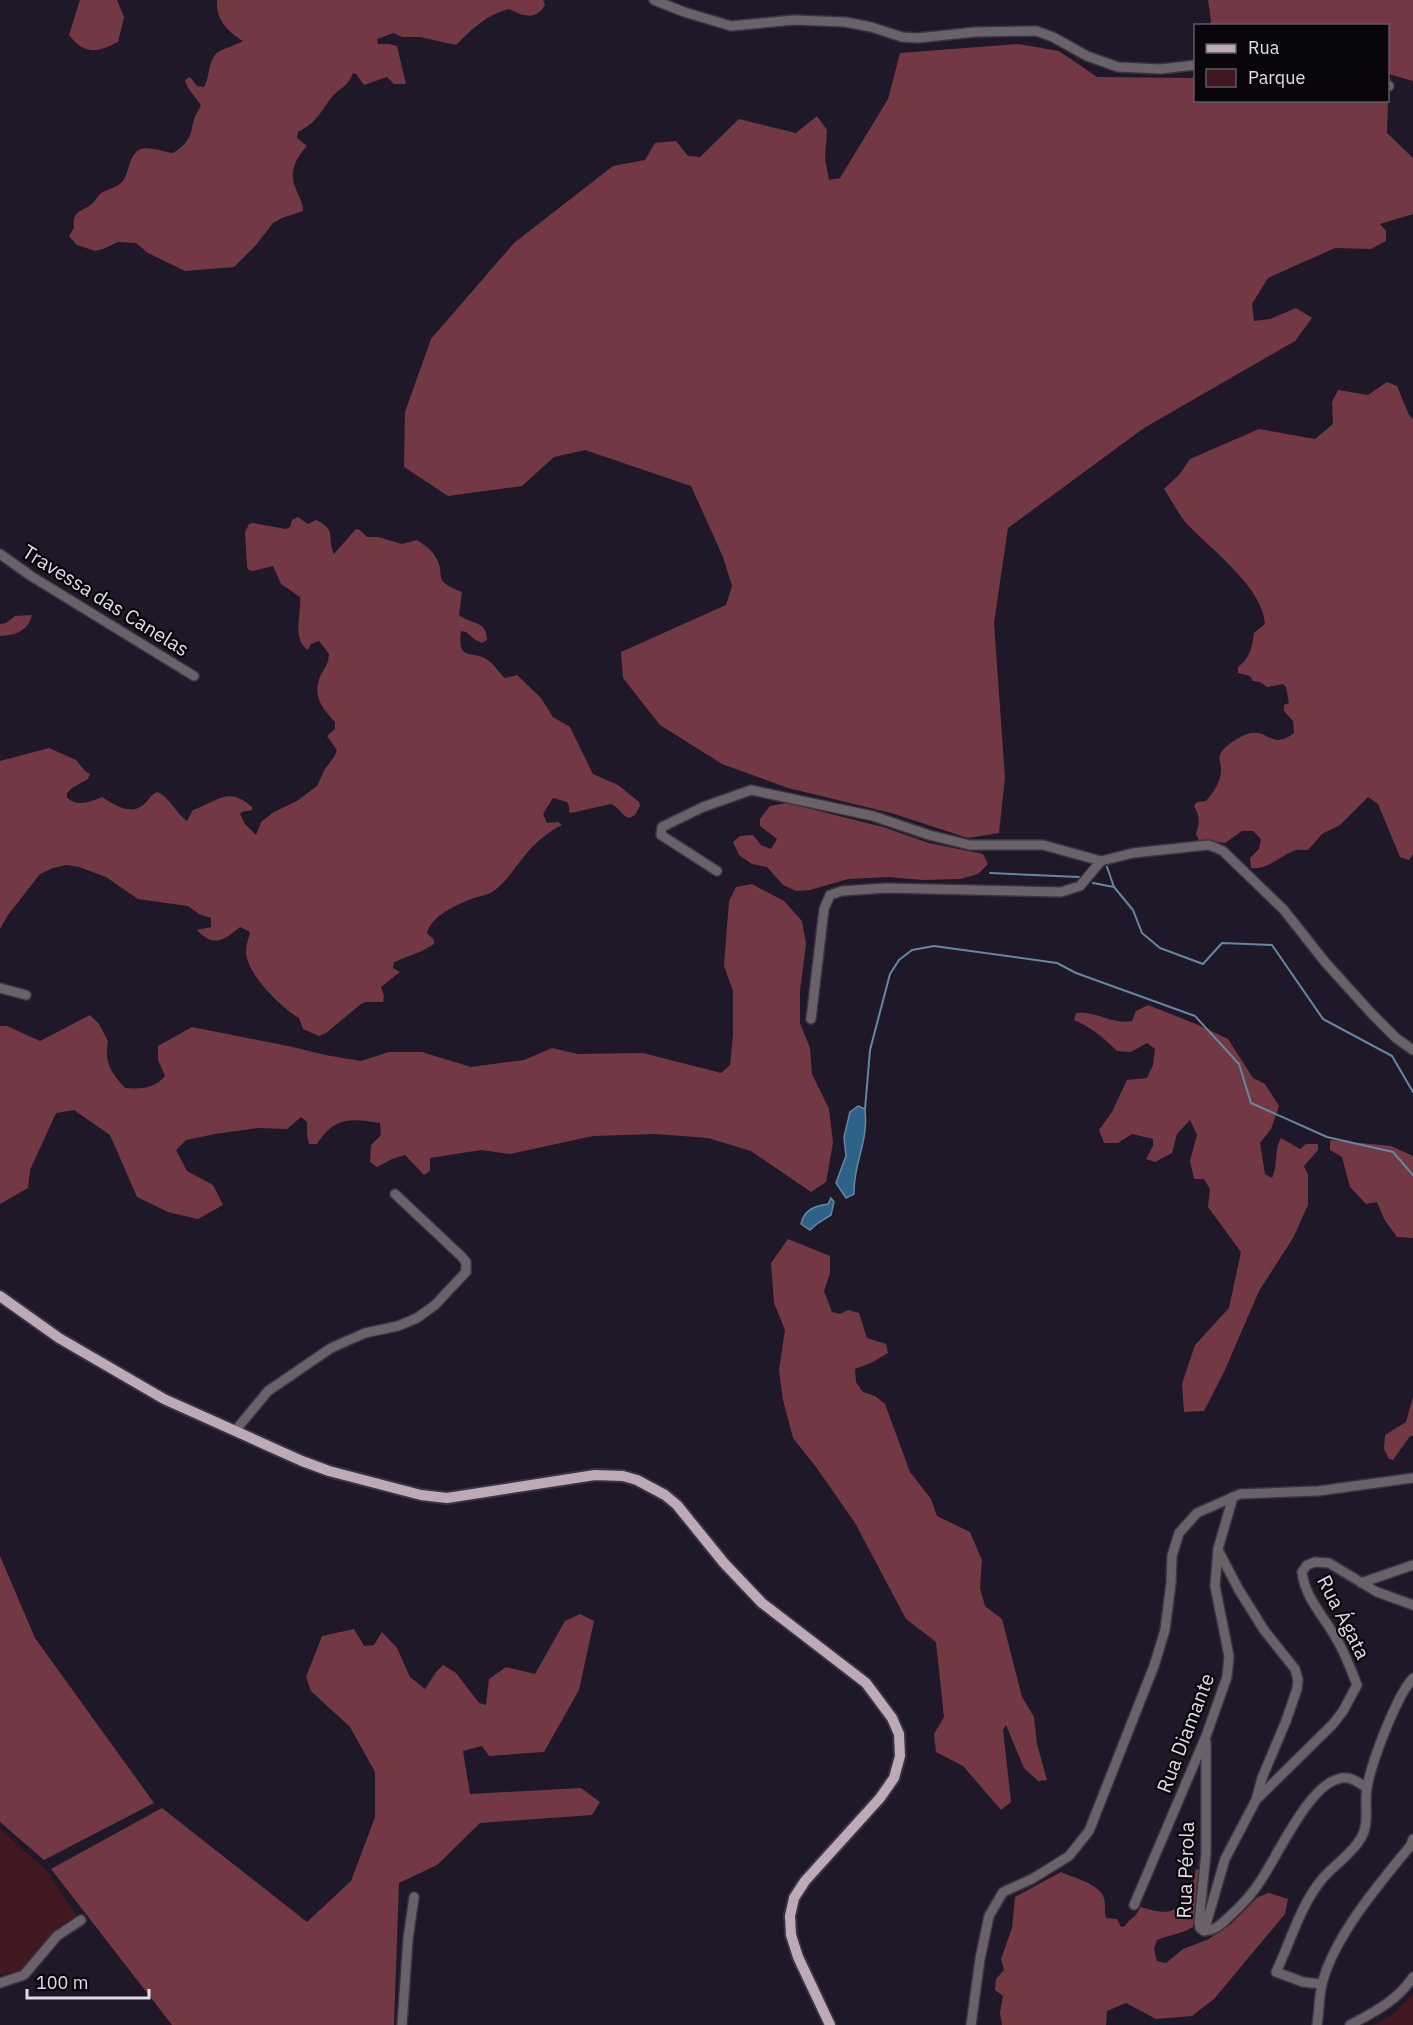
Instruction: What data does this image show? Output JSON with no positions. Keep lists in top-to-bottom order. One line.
{"streets":{"street":["Travessa das Canelas","Rua Ágata","Rua Diamante","Rua Pérola"]},"crossings":[["Rua Diamante","Rua Pérola"]],"legend":["Rua","Parque"],"scale_bar":"100 m"}
